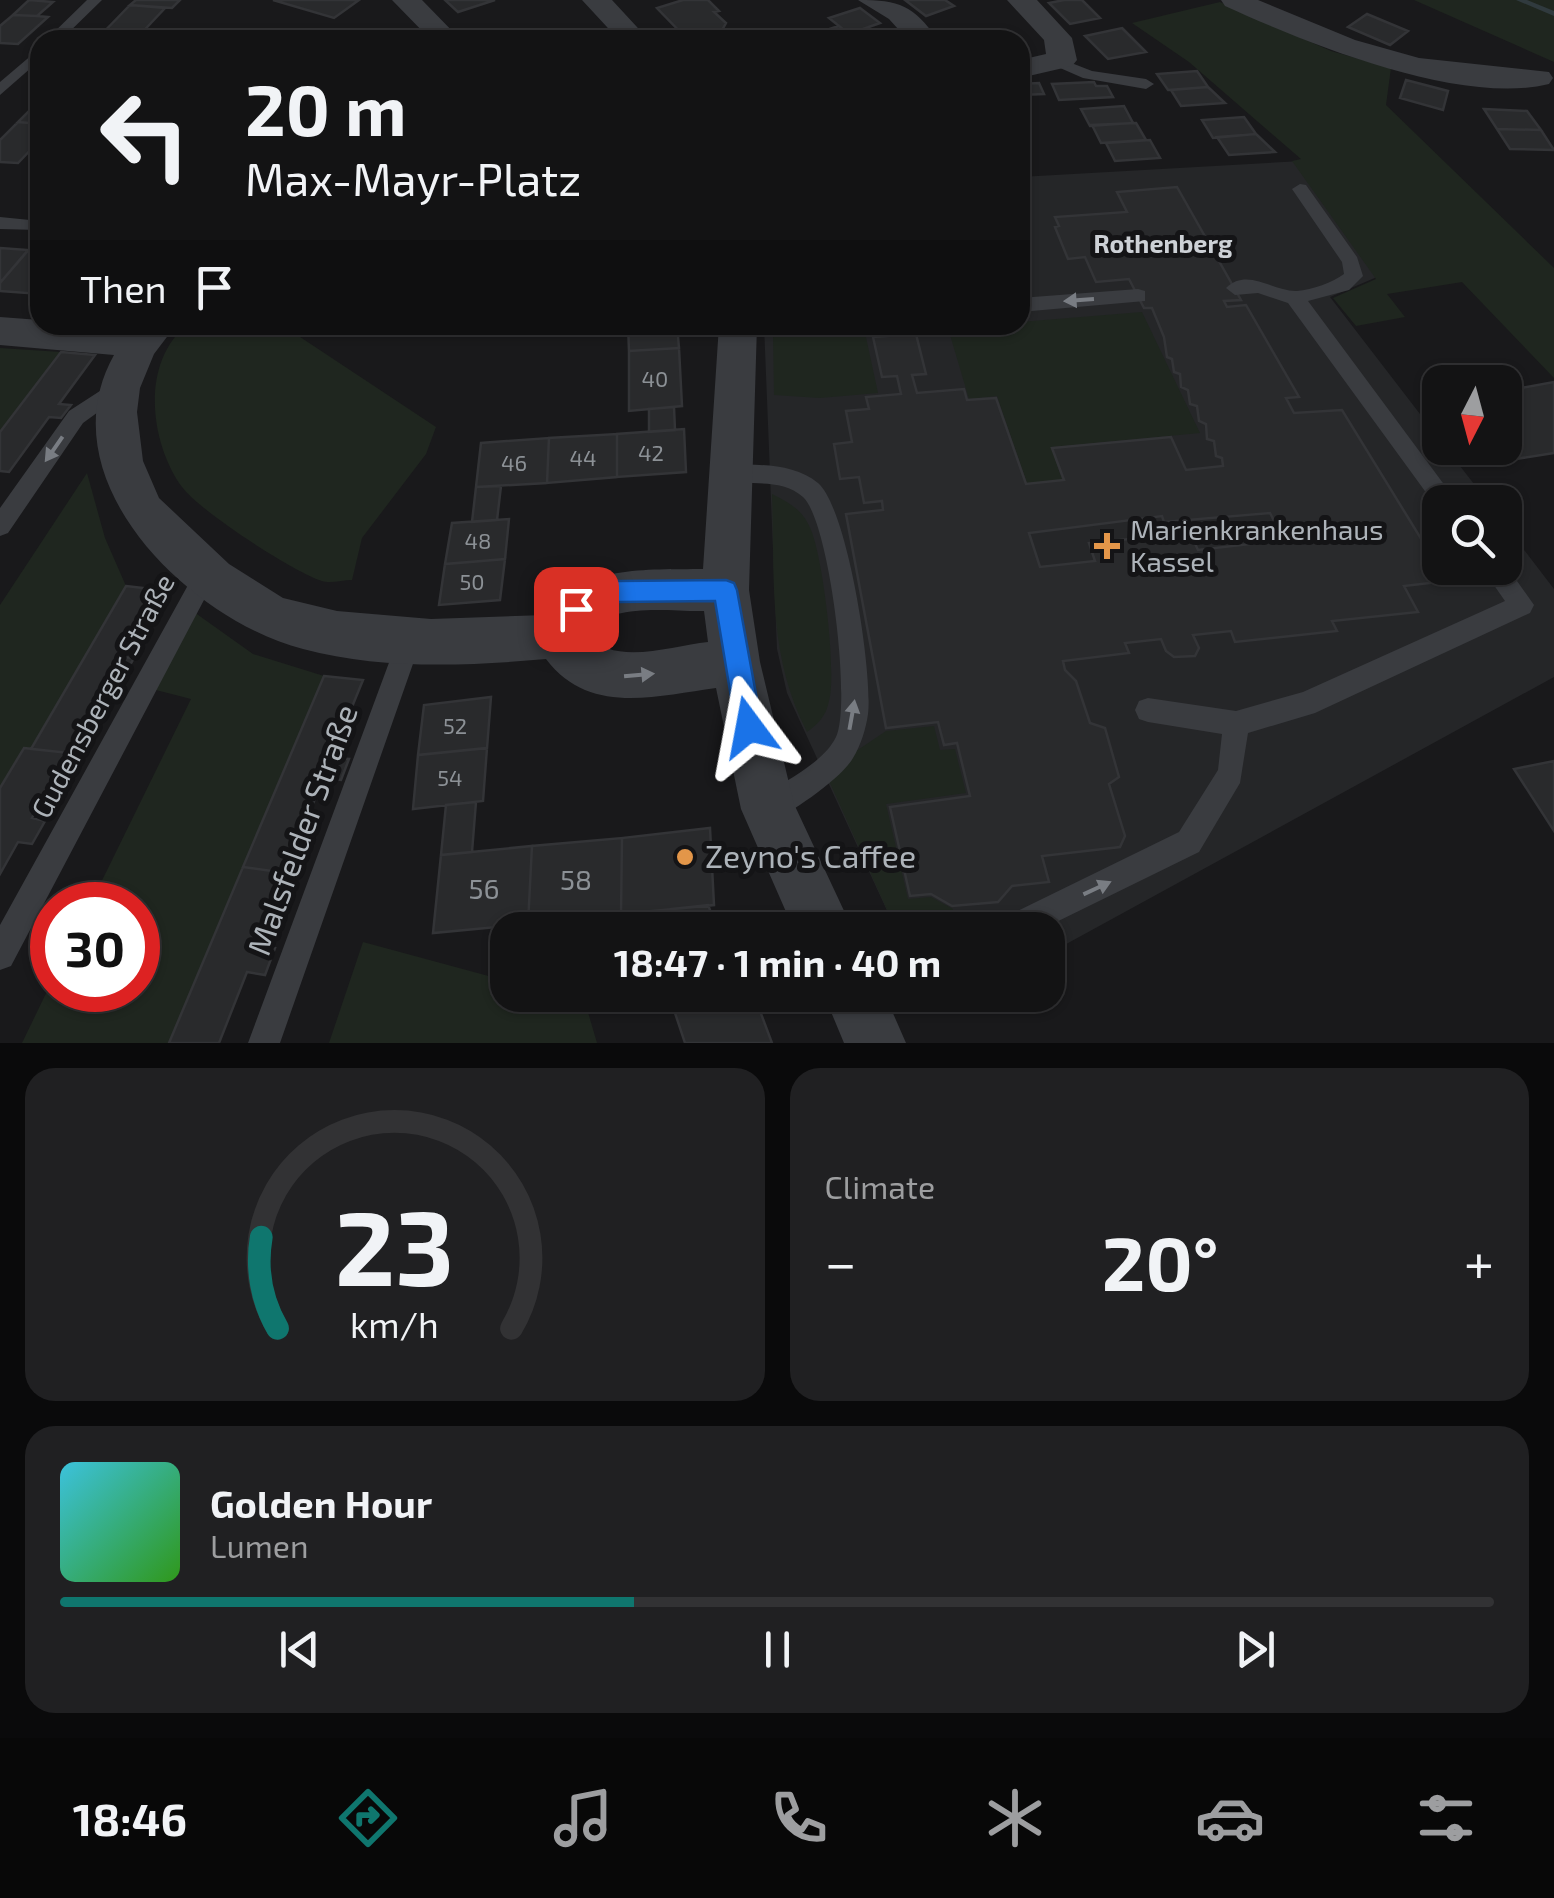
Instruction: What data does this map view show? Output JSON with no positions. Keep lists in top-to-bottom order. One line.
{"streets":{"lane":["Gudensberger Straße","Malsfelder Straße"]},"districts":["Rothenberg"],"places":{"health":["Marienkrankenhaus Kassel"],"other":["Zeyno's Caffee"]},"house_numbers":["40","42","44","46","48","50","52","54","58","56"],"north":"bottom","page":{"turn":["20 m","Max-Mayr-Platz"],"then":"Then","limit":"30","trip":"18:47 · 1 min · 40 m","tile":"Climate","heat":["−","20°","+"],"song":["Golden Hour","Lumen"],"tabs":"18:46","gauge":["23","km/h"]}}
